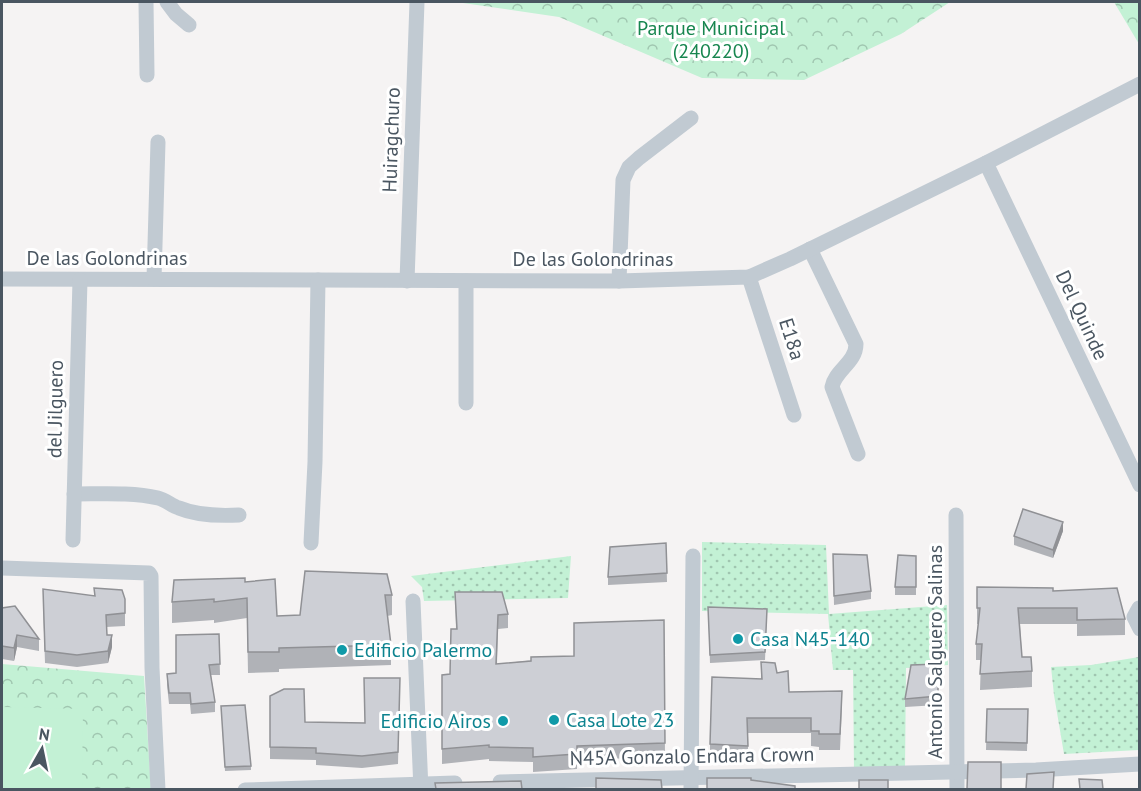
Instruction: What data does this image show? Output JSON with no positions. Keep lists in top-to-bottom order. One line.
{"streets":{"street":["Huiragchuro","De las Golondrinas","Del Quinde","E18a","del Jilguero","Antonio Salguero Salinas","N45A Gonzalo Endara Crown"]},"crossings":[["Huiragchuro","De las Golondrinas"],["De las Golondrinas","Del Quinde"],["De las Golondrinas","E18a"],["De las Golondrinas","del Jilguero"],["Antonio Salguero Salinas","N45A Gonzalo Endara Crown"]],"parks":["Parque Municipal (240220)"],"places":["Casa N45-140","Edificio Palermo","Casa Lote 23","Edificio Airos"],"north":"top"}
